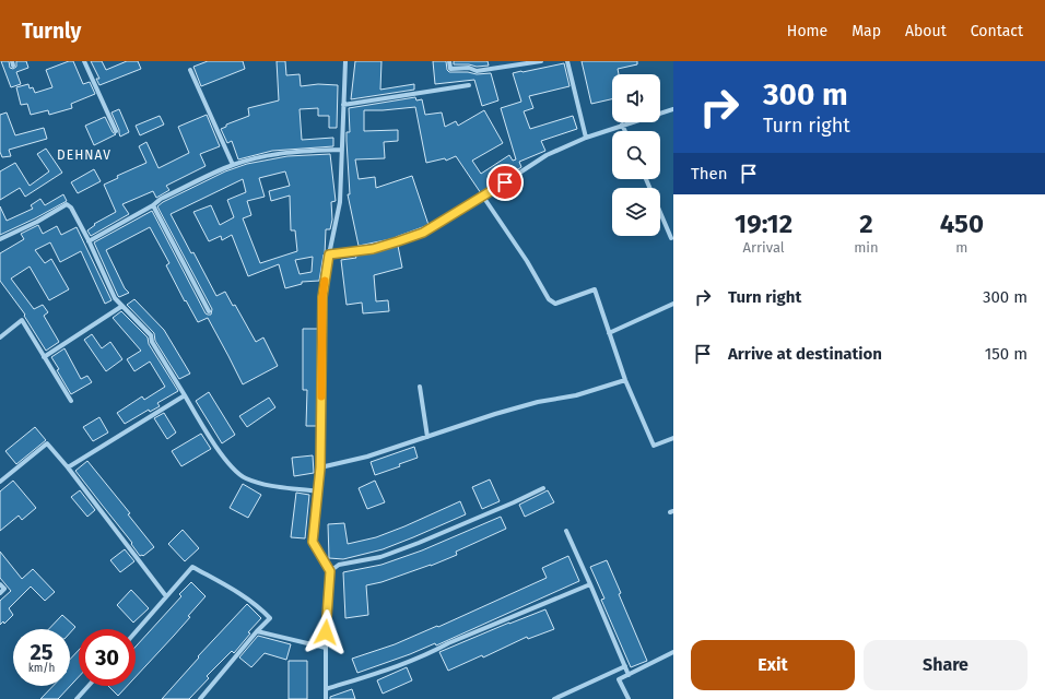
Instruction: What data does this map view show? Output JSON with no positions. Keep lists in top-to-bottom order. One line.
{"districts":["DEHNAV"],"page":{"header":"Turnly","nav":["Home","Map","About","Contact"],"turn":["300 m","Turn right"],"then":"Then","eta":["19:12","Arrival","2","min","450","m"],"list":[{"name":"Turn right","value":"300 m"},{"name":"Arrive at destination","value":"150 m"}],"speed":"25 km/h","limit":"30","buttons":["Exit","Share"]}}
